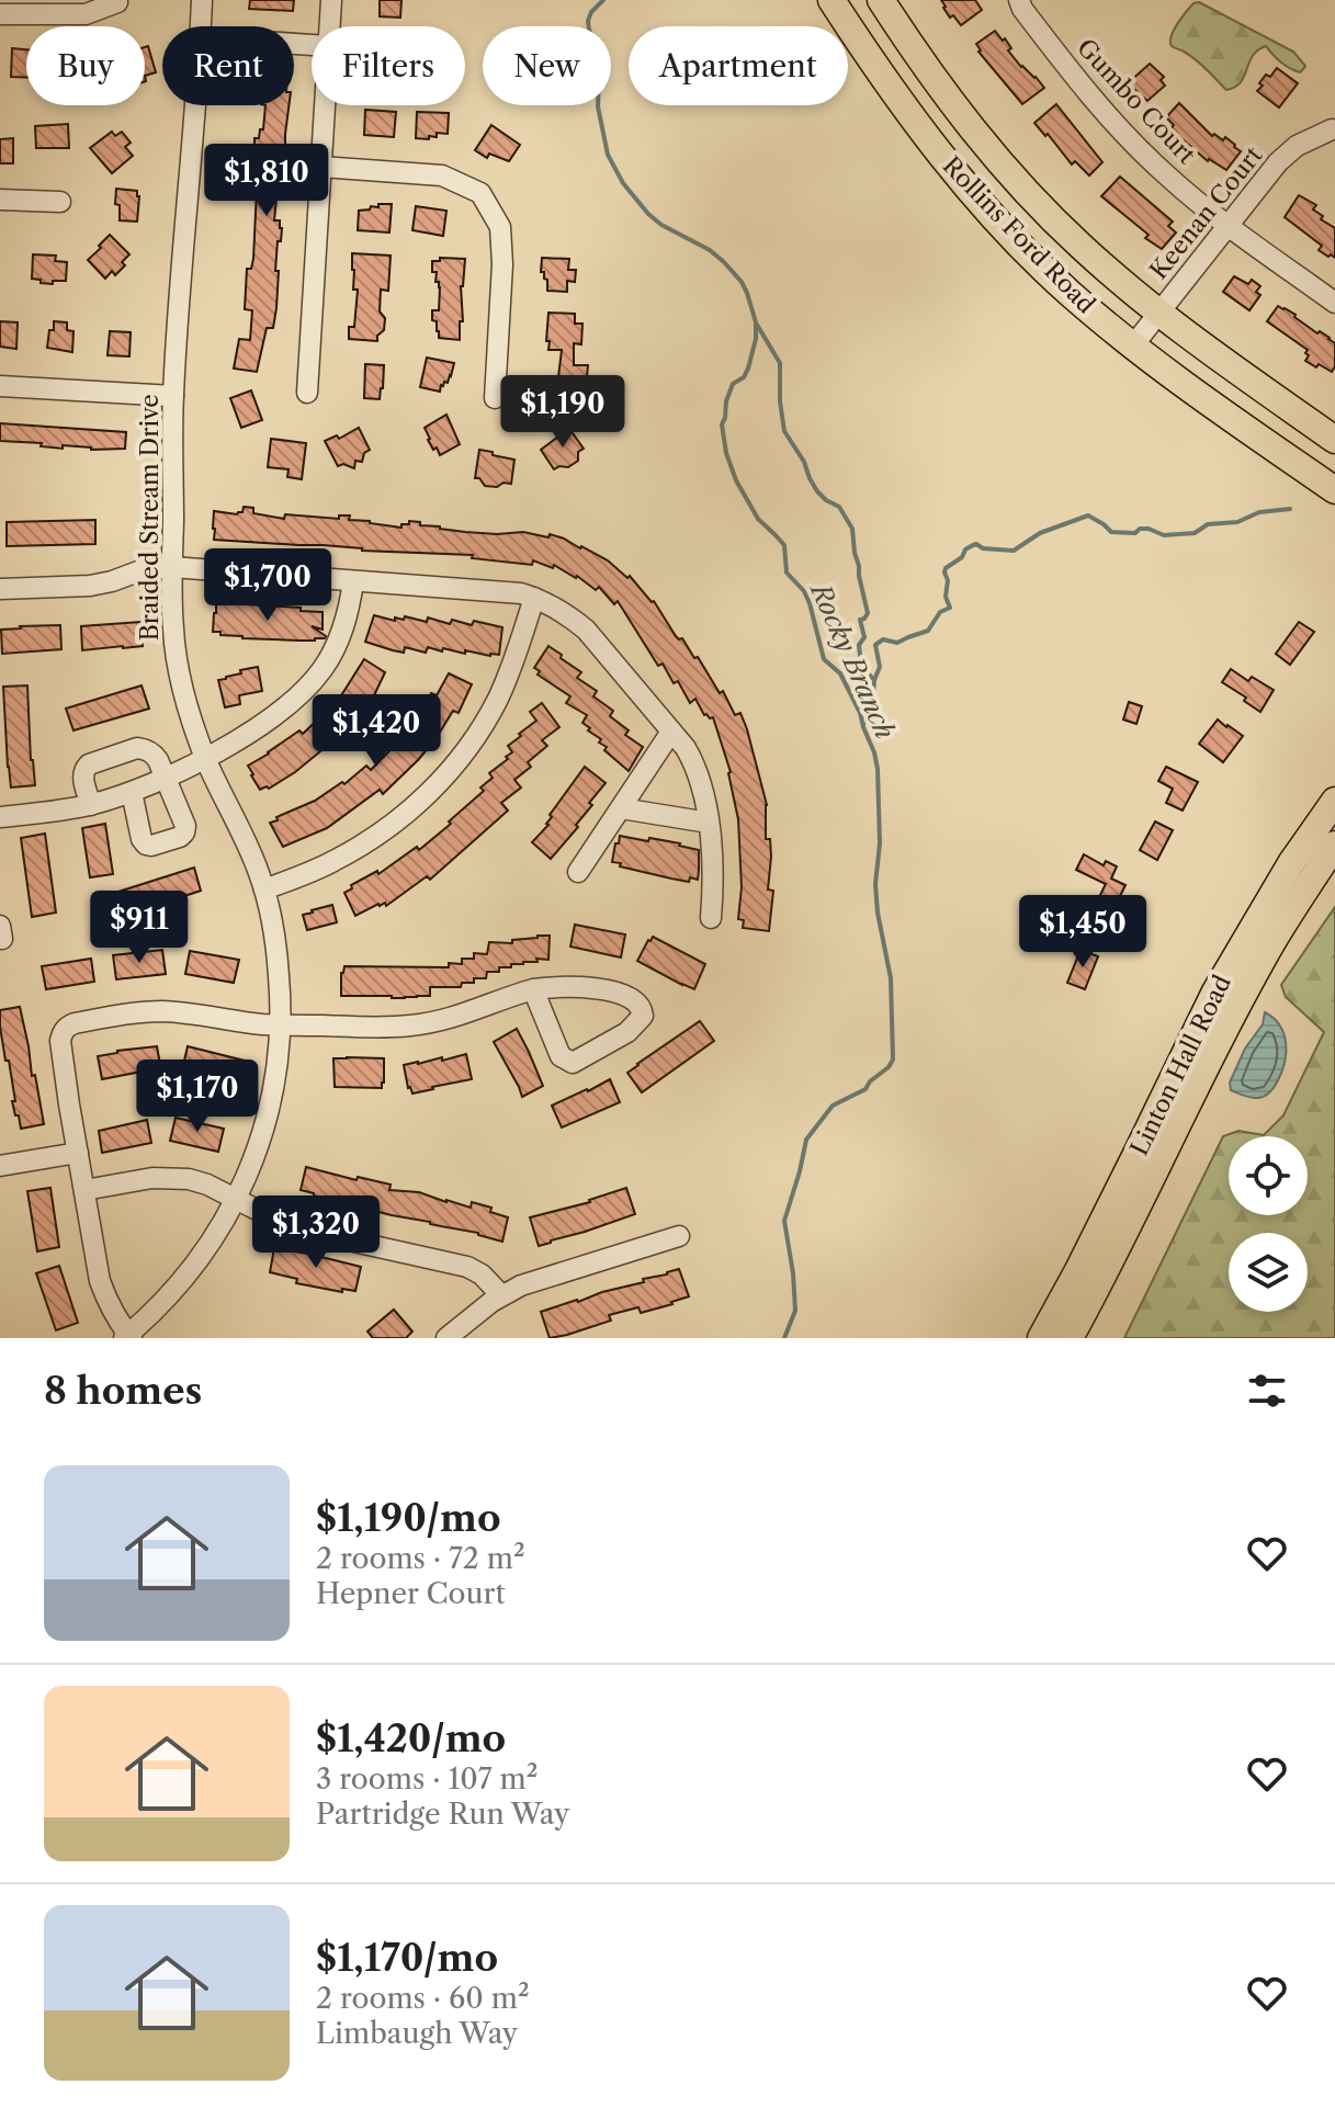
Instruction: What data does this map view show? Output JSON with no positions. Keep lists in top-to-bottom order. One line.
{"streets":{"main road":["Rollins Ford Road","Linton Hall Road"],"street":["Gumbo Court","Keenan Court","Braided Stream Drive"]},"crossings":[["Gumbo Court","Keenan Court"],["Keenan Court","Rollins Ford Road"]],"water":["Rocky Branch"],"page":{"chip":["Buy","Rent","Filters","New","Apartment"],"price":["$1,810","$1,190","$1,700","$1,420","$911","$1,450","$1,170","$1,320"],"heading":"8 homes","list":[{"name":"$1,190/mo","note":"2 rooms · 72 m² · Hepner Court"},{"name":"$1,420/mo","note":"3 rooms · 107 m² · Partridge Run Way"},{"name":"$1,170/mo","note":"2 rooms · 60 m² · Limbaugh Way"}]}}
